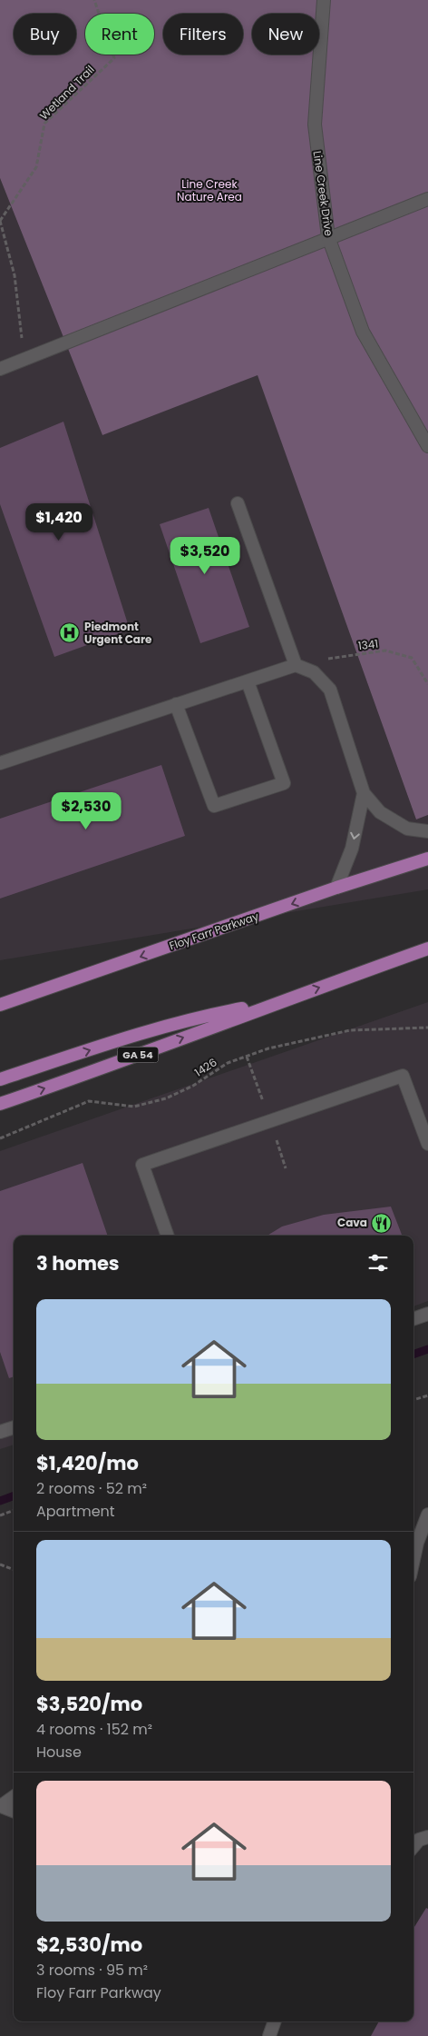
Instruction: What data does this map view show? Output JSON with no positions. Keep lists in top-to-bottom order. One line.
{"streets":{"main road":["Floy Farr Parkway","GA 54"],"street":["Line Creek Drive"],"path":["Wetland Trail","1341","1426"]},"parks":["Line Creek Nature Area"],"places":{"hospital":["Piedmont Urgent Care"],"restaurant":["Cava"]},"page":{"chip":["Buy","Rent","Filters","New"],"price":["$1,420","$3,520","$2,530"],"heading":"3 homes","list":[{"name":"$1,420/mo","note":"2 rooms · 52 m² · Apartment"},{"name":"$3,520/mo","note":"4 rooms · 152 m² · House"},{"name":"$2,530/mo","note":"3 rooms · 95 m² · Floy Farr Parkway"}]}}
